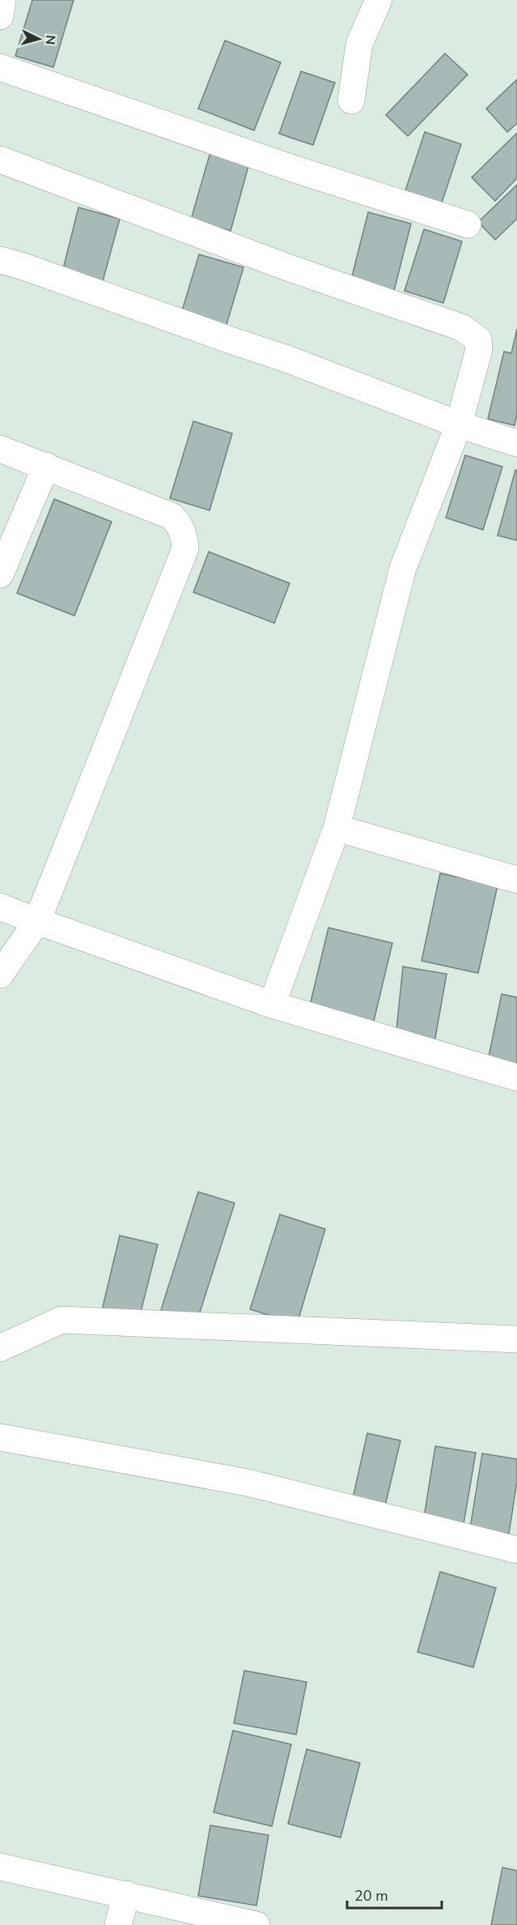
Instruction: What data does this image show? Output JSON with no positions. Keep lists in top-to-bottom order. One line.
{"scale_bar":"20 m","north":"right"}
